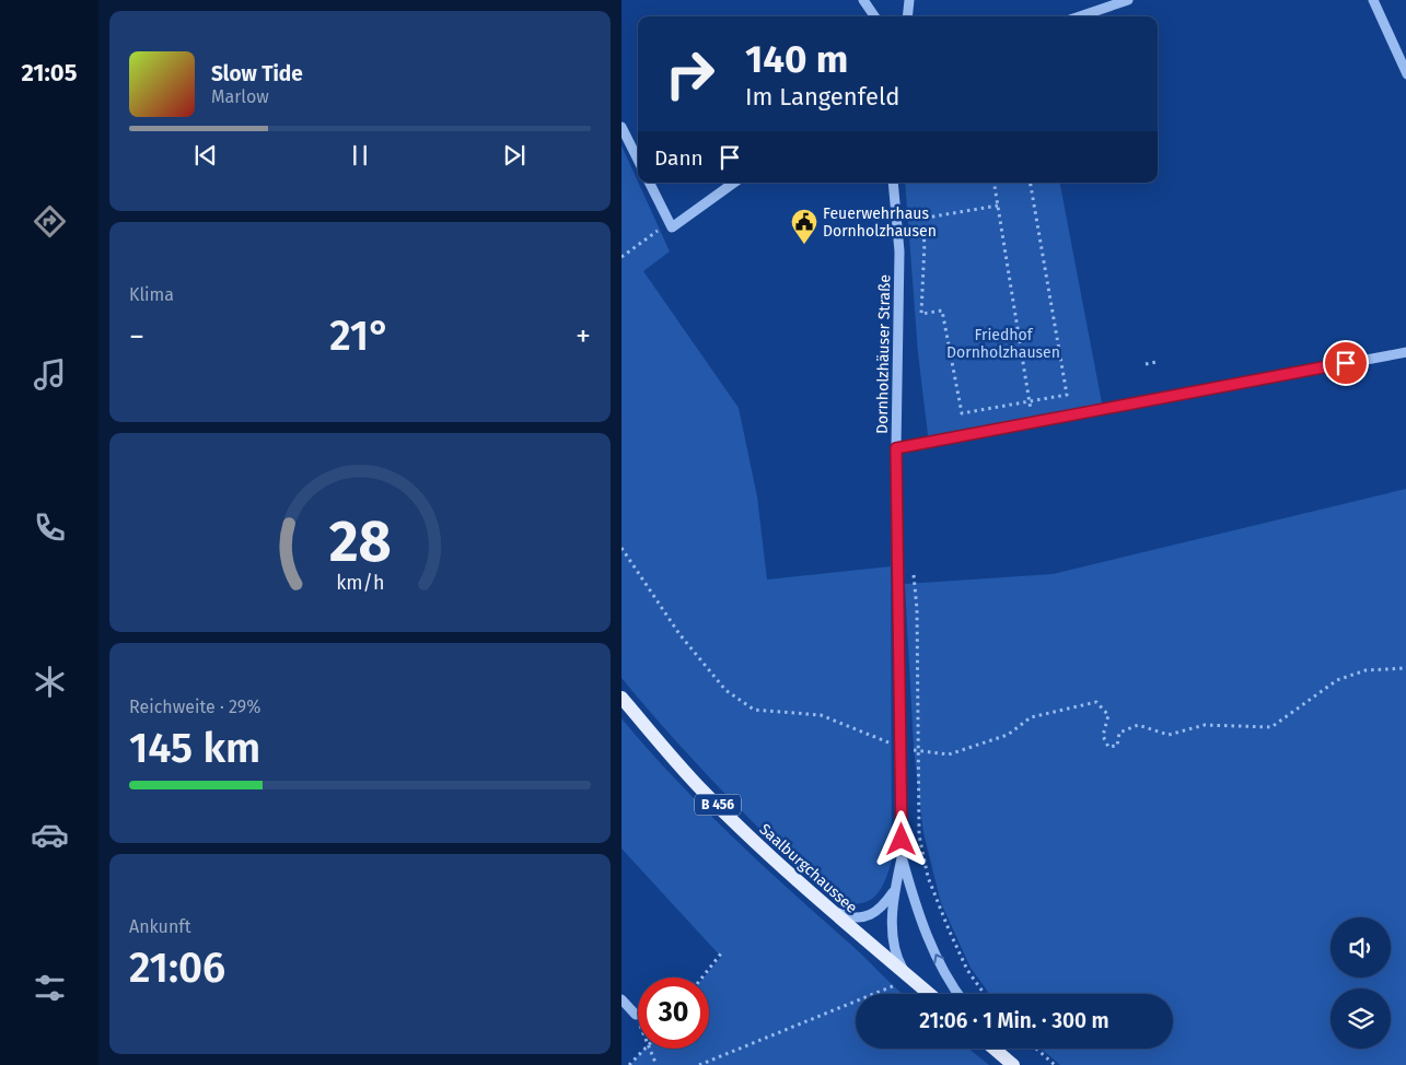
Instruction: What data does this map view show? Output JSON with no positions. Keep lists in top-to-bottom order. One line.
{"streets":{"main road":["B 456","Saalburgchaussee"],"street":["Dornholzhäuser Straße"]},"crossings":[["Dornholzhäuser Straße","Saalburgchaussee"]],"parks":["Friedhof Dornholzhausen"],"places":{"public building":["Feuerwehrhaus Dornholzhausen"]},"page":{"tabs":"21:05","turn":["140 m","Im Langenfeld"],"song":["Slow Tide","Marlow"],"then":"Dann","tile":["Klima",["Reichweite · 29%","145 km"],["Ankunft","21:06"]],"heat":["−","21°","+"],"limit":"30","trip":"21:06 · 1 Min. · 300 m","gauge":["28","km/h"]}}
